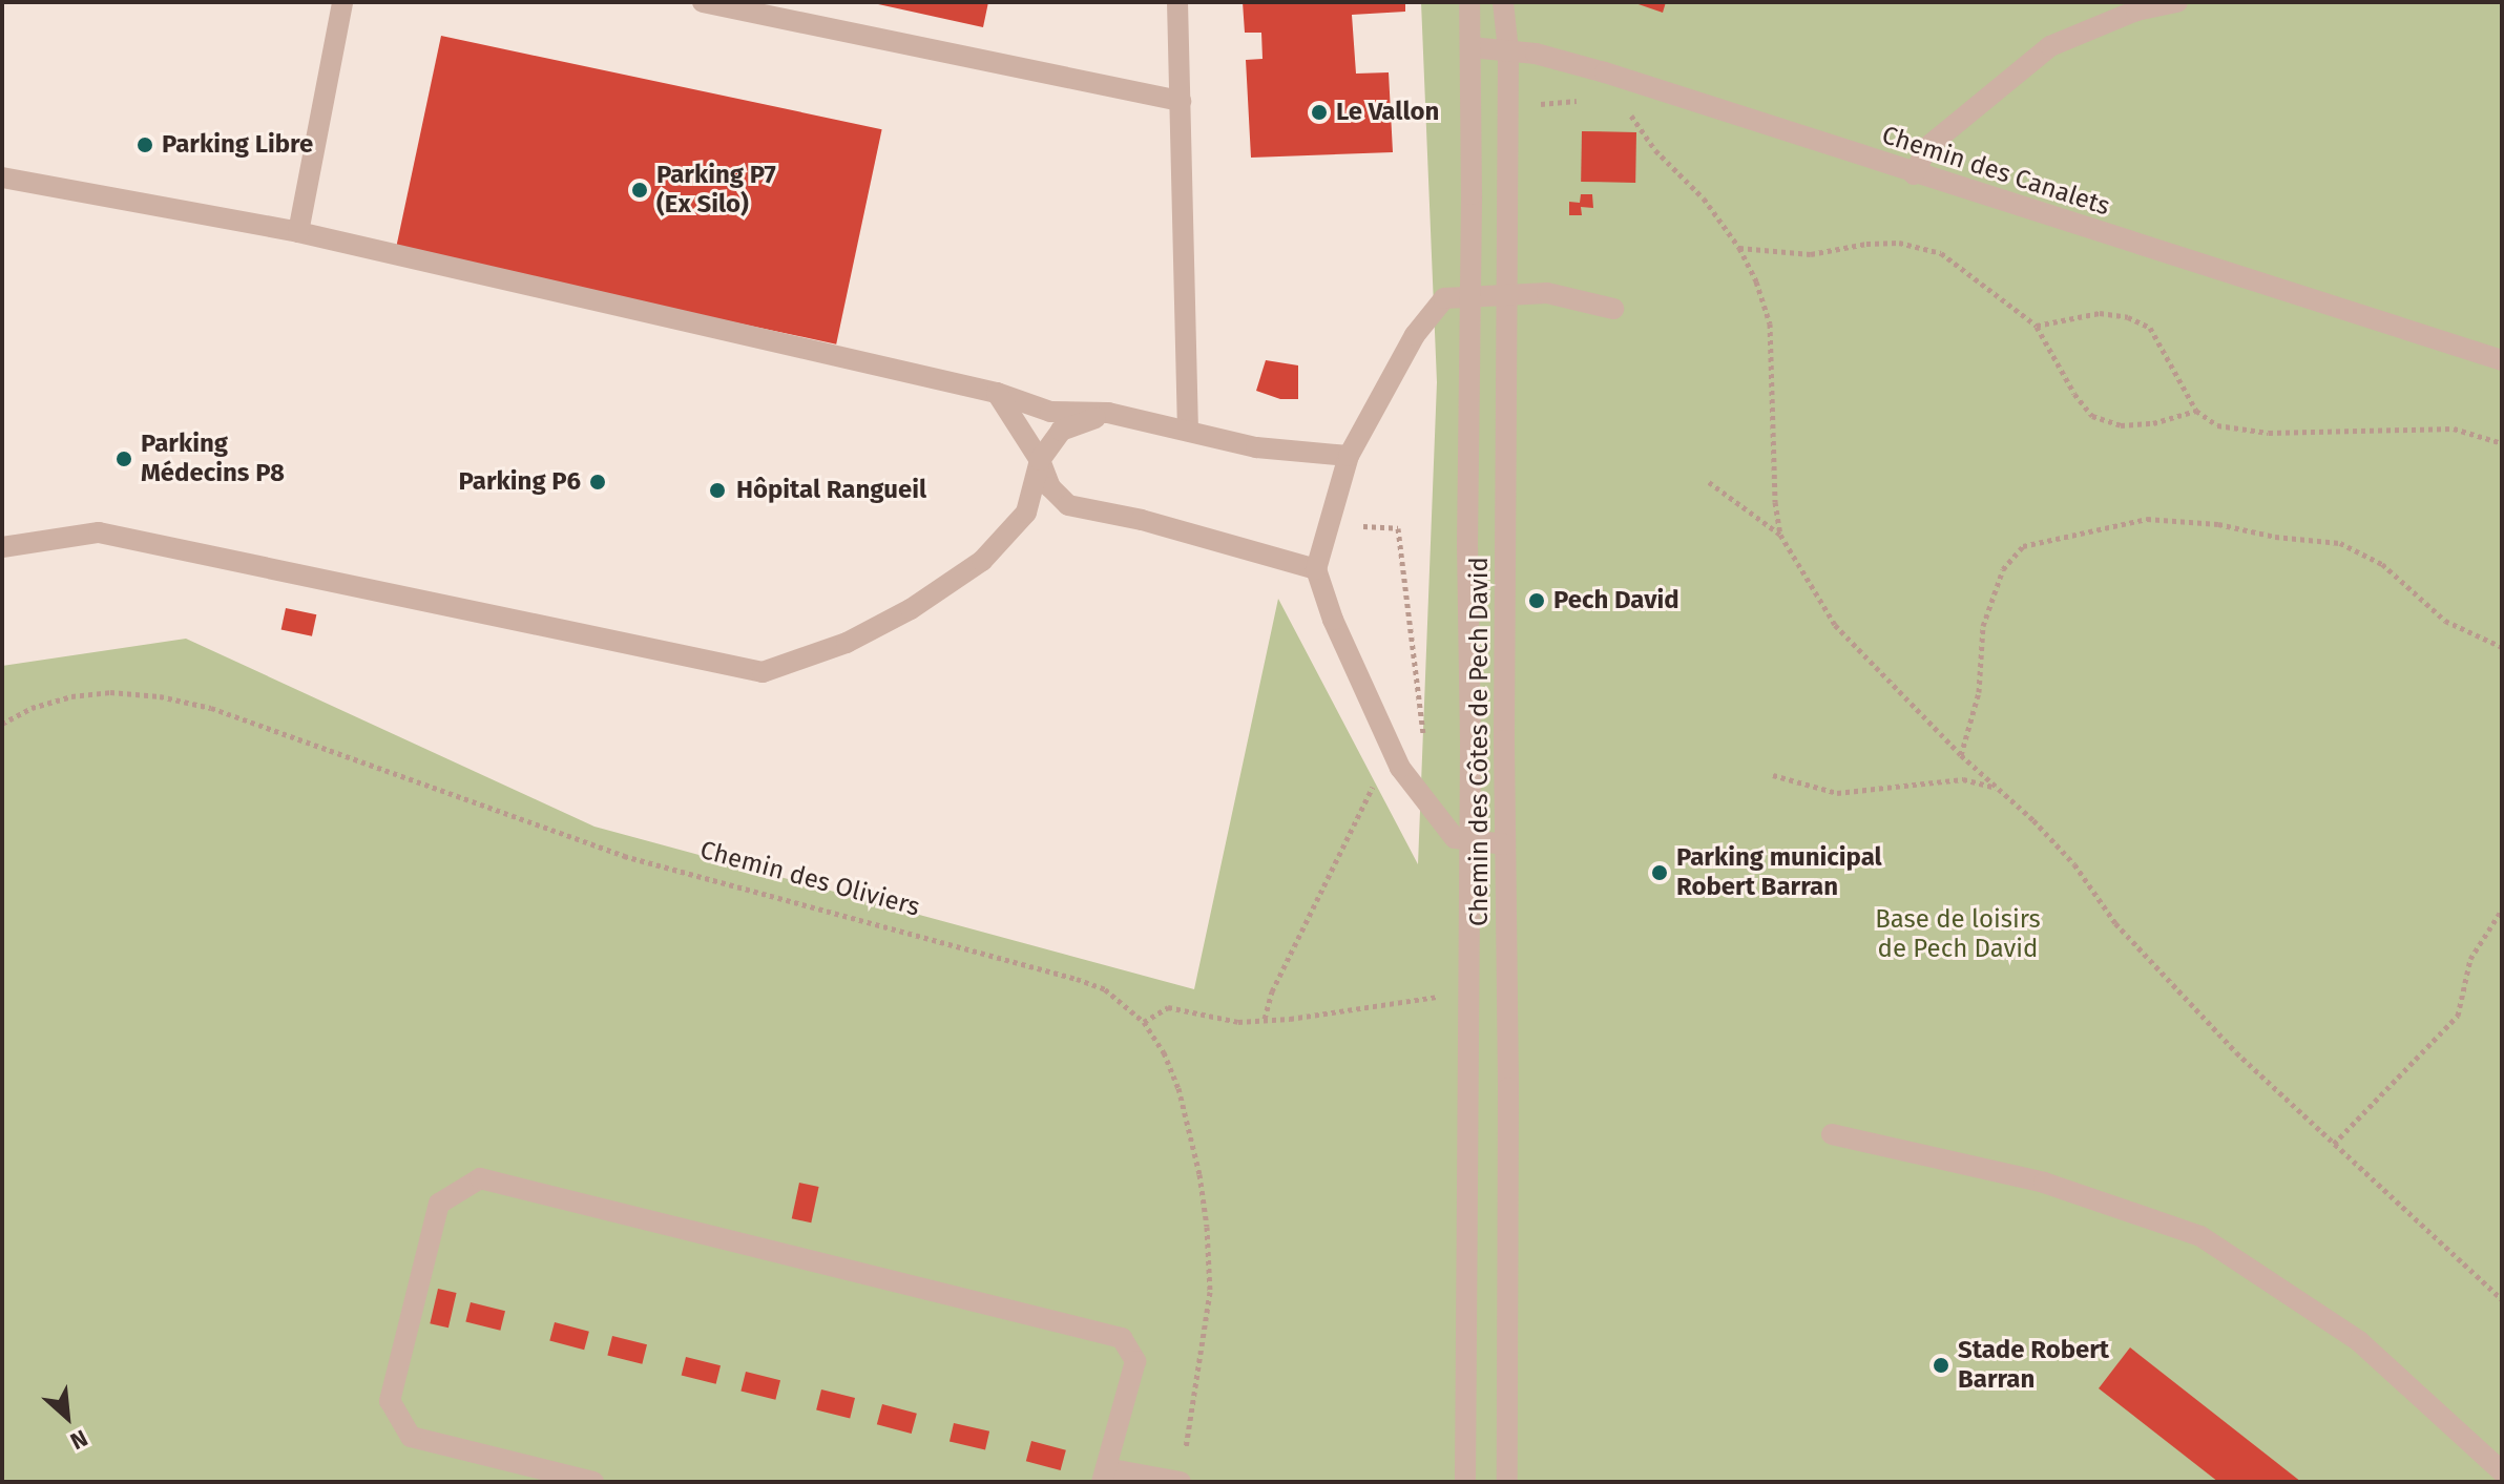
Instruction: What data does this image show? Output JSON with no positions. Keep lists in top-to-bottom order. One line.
{"streets":{"street":["Chemin des Canalets","Chemin des Côtes de Pech David"],"path":["Chemin des Oliviers"]},"crossings":[["Chemin des Canalets","Chemin des Côtes de Pech David"]],"parks":["Base de loisirs de Pech David"],"places":["Le Vallon","Parking Libre","Parking P7 (Ex Silo)","Parking Médecins P8","Parking P6","Hôpital Rangueil","Pech David","Parking municipal Robert Barran","Stade Robert Barran"],"north":"bottom right"}
